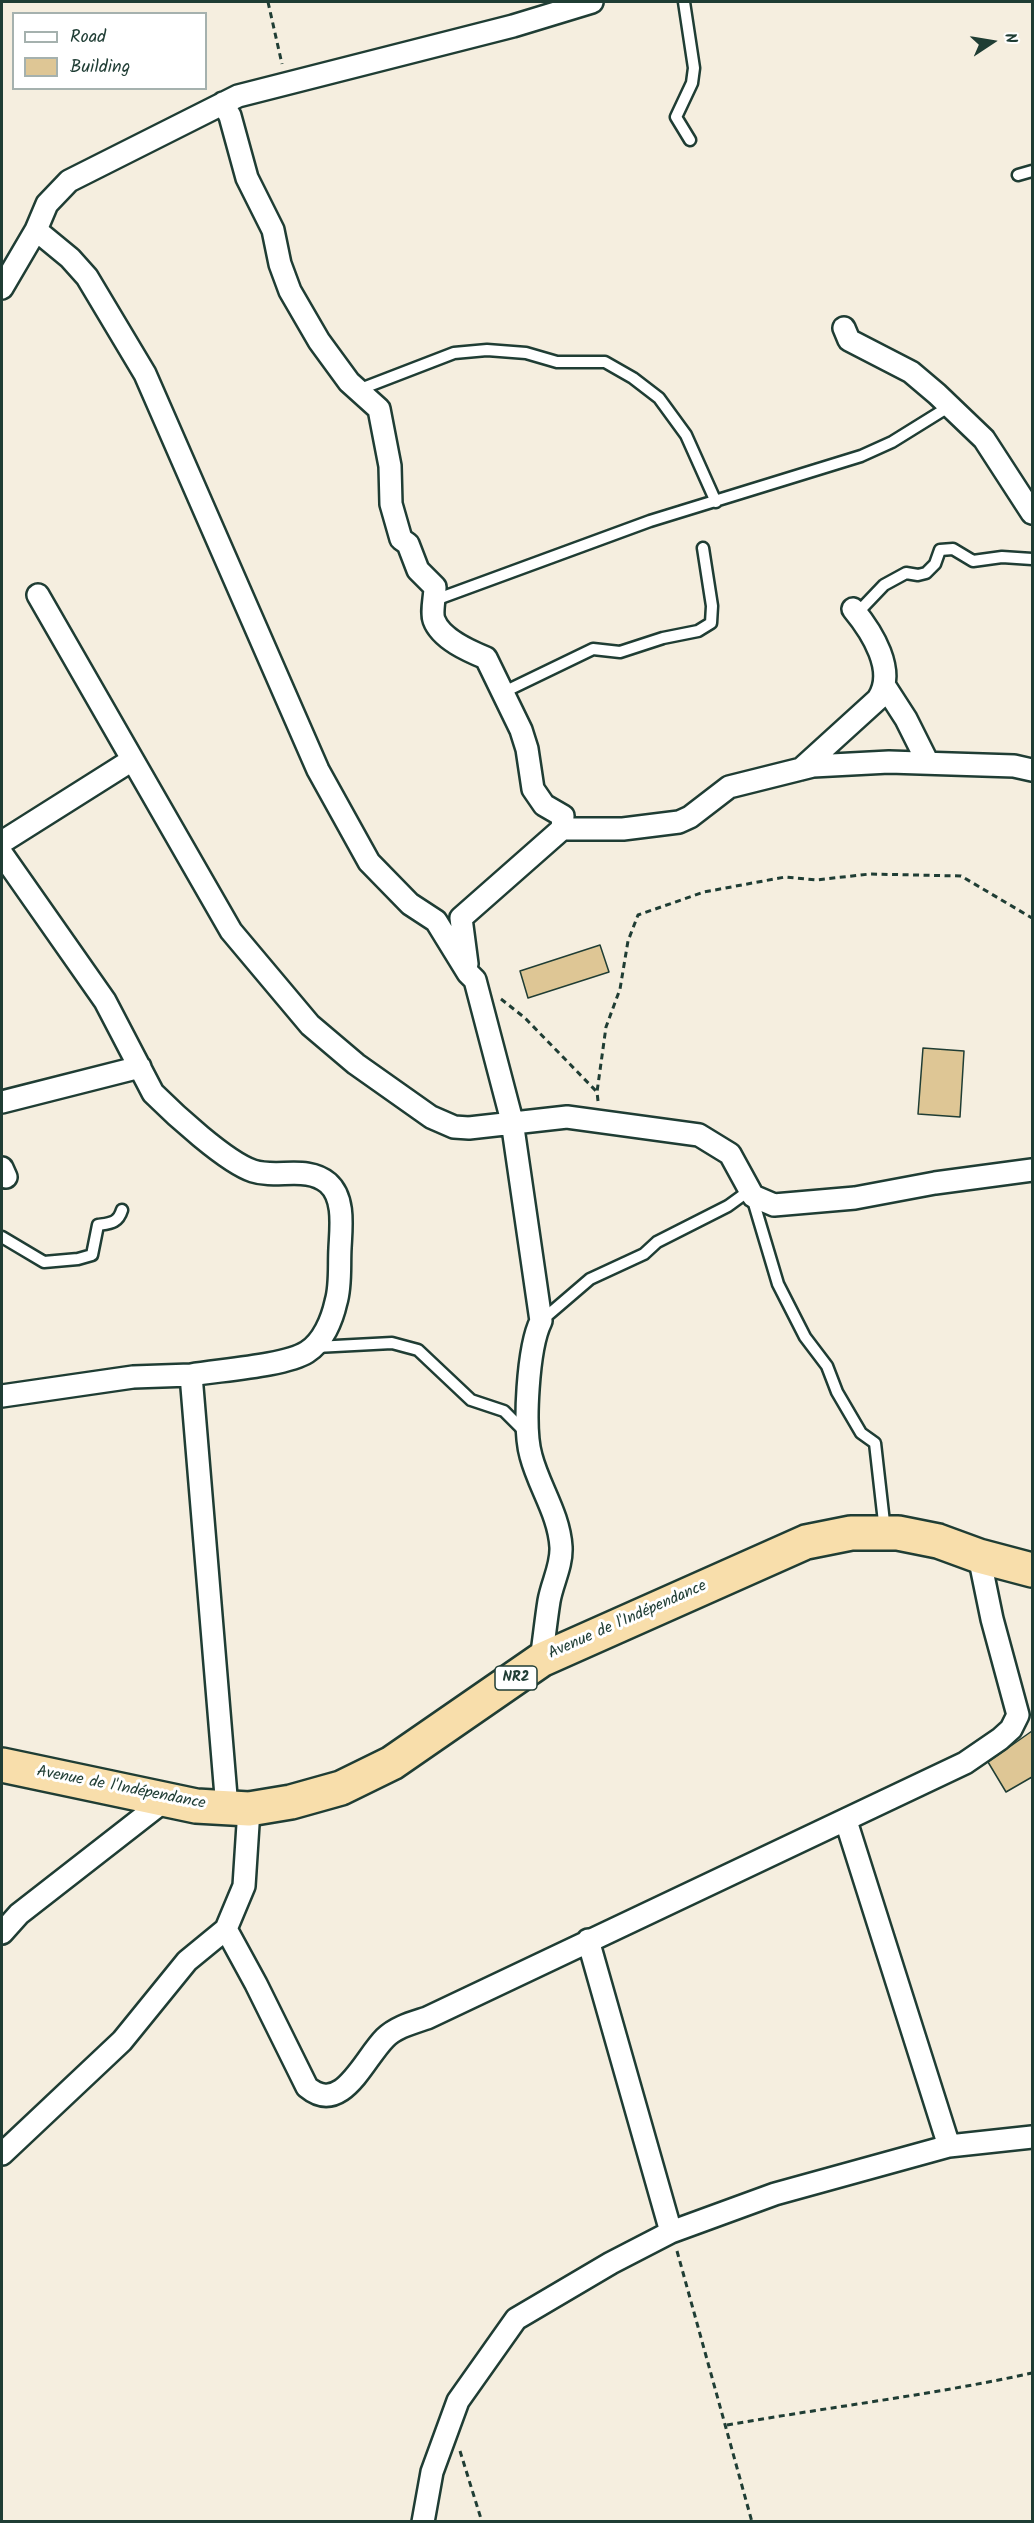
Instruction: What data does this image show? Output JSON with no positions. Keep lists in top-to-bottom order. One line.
{"streets":{"highway":["Avenue de l'Indépendance","NR2"]},"legend":["Road","Building"],"north":"right"}
